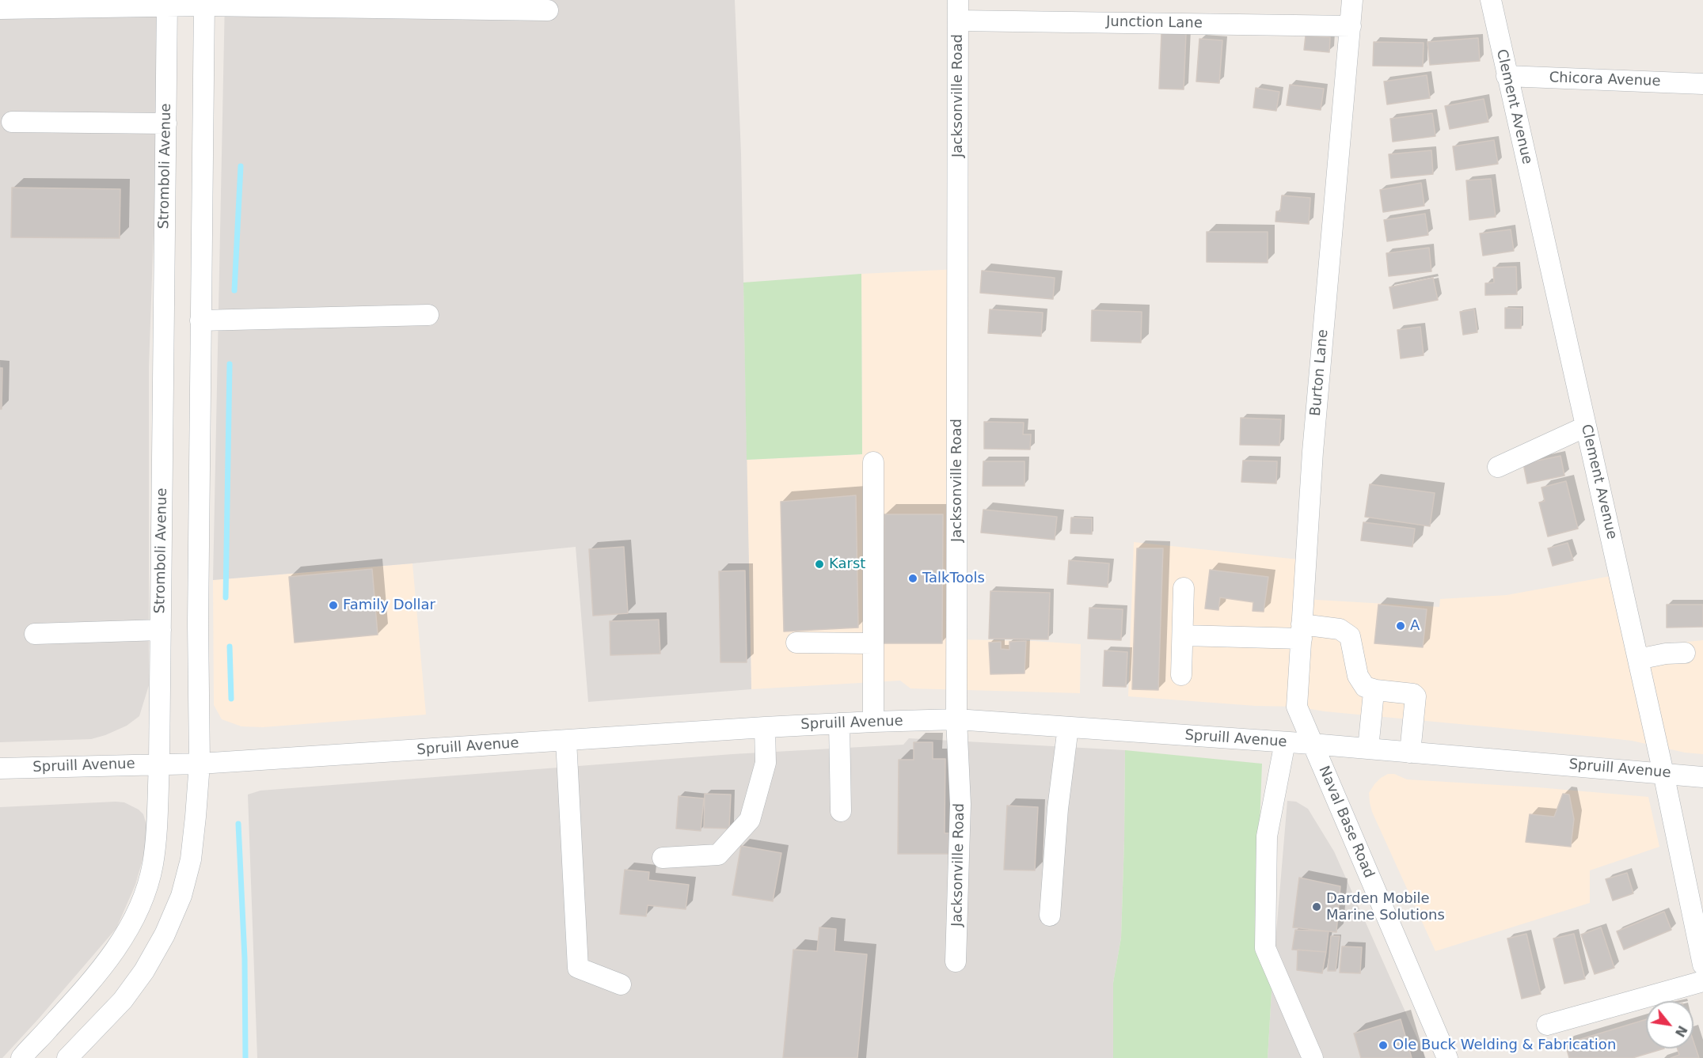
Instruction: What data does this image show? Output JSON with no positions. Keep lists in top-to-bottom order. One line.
{"streets":{"street":["Junction Lane","Chicora Avenue","Jacksonville Road","Clement Avenue","Stromboli Avenue","Burton Lane","Spruill Avenue","Naval Base Road"]},"crossings":[["Junction Lane","Jacksonville Road"],["Junction Lane","Burton Lane"],["Chicora Avenue","Clement Avenue"],["Jacksonville Road","Spruill Avenue"],["Clement Avenue","Spruill Avenue"],["Stromboli Avenue","Spruill Avenue"],["Burton Lane","Spruill Avenue"],["Burton Lane","Naval Base Road"],["Spruill Avenue","Naval Base Road"]],"places":["Karst","TalkTools","Family Dollar","A","Darden Mobile Marine Solutions","Ole Buck Welding & Fabrication"],"north":"bottom right"}
